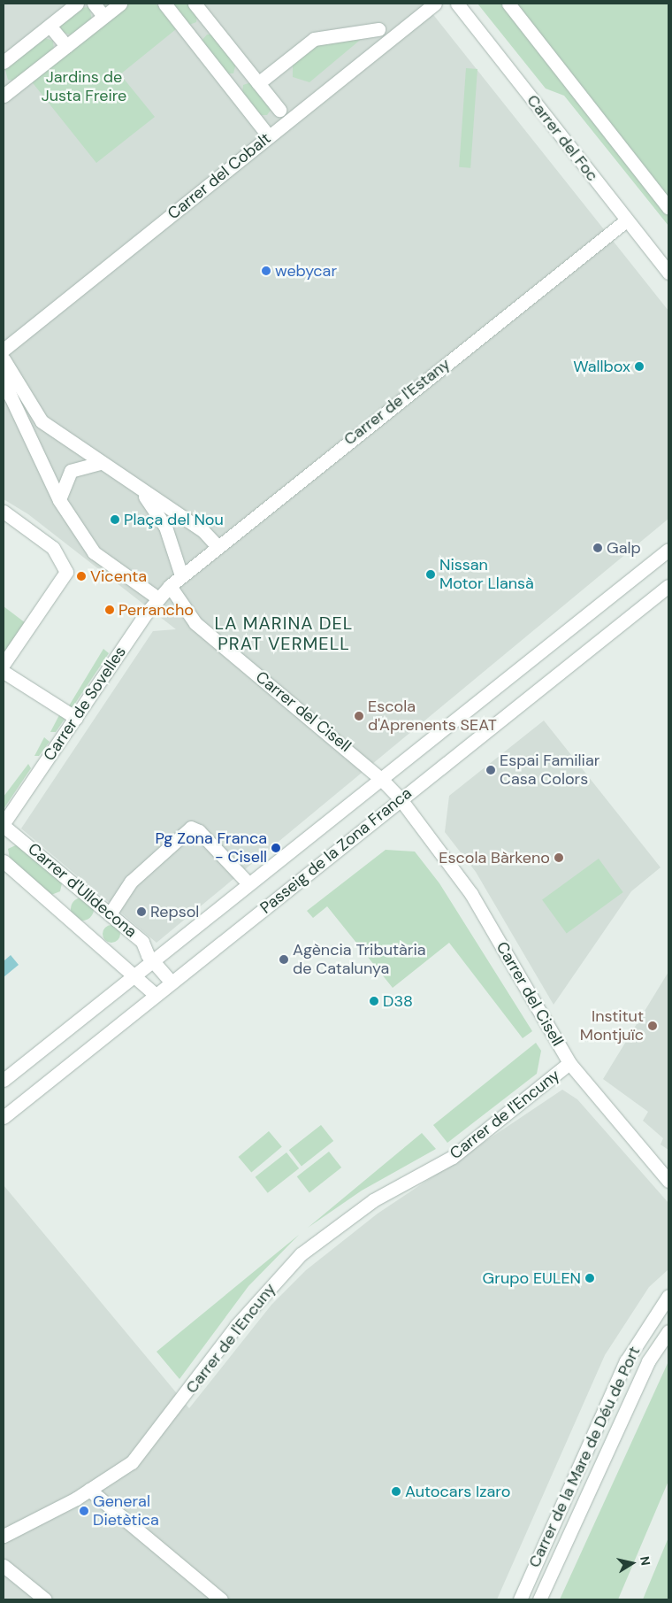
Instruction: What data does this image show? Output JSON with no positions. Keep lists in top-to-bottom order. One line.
{"streets":{"street":["Carrer del Foc","Carrer del Cobalt","Carrer de l'Estany","Carrer de Sovelles","Carrer del Cisell","Passeig de la Zona Franca","Carrer d'Ulldecona","Carrer de l'Encuny","Carrer de la Mare de Déu de Port"]},"crossings":[["Carrer del Foc","Carrer de l'Estany"],["Carrer de l'Estany","Carrer de Sovelles"],["Carrer de l'Estany","Carrer del Cisell"],["Carrer de Sovelles","Carrer del Cisell"],["Carrer de Sovelles","Carrer d'Ulldecona"],["Carrer del Cisell","Passeig de la Zona Franca"],["Carrer del Cisell","Carrer de l'Encuny"],["Passeig de la Zona Franca","Carrer d'Ulldecona"]],"districts":["LA MARINA DEL PRAT VERMELL"],"parks":["Jardins de Justa Freire"],"places":["webycar","Wallbox","Plaça del Nou","Galp","Nissan Motor Llansà","Vicenta","Perrancho","Escola d'Aprenents SEAT","Espai Familiar Casa Colors","Pg Zona Franca - Cisell","Escola Bàrkeno","Repsol","Agència Tributària de Catalunya","D38","Institut Montjuïc","Grupo EULEN","Autocars Izaro","General Dietètica"],"north":"right"}
